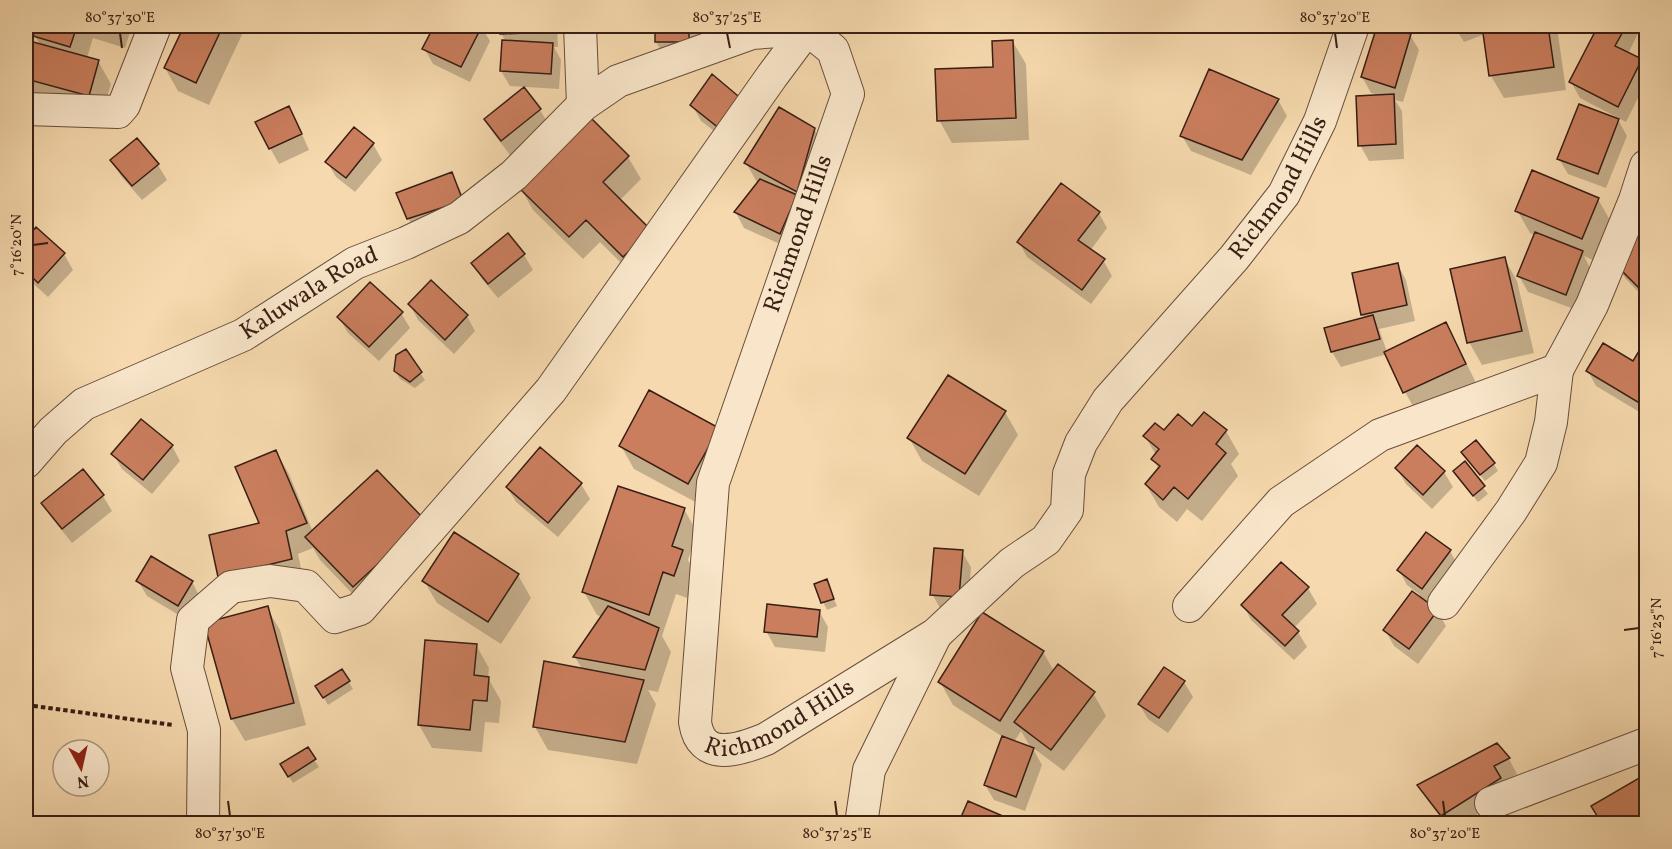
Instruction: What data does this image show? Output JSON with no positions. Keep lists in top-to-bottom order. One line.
{"streets":{"street":["Richmond Hills","Kaluwala Road"]},"north":"bottom","coordinates":["80°37'30\"E","80°37'25\"E","80°37'20\"E","7°16'20\"N","7°16'25\"N"]}
